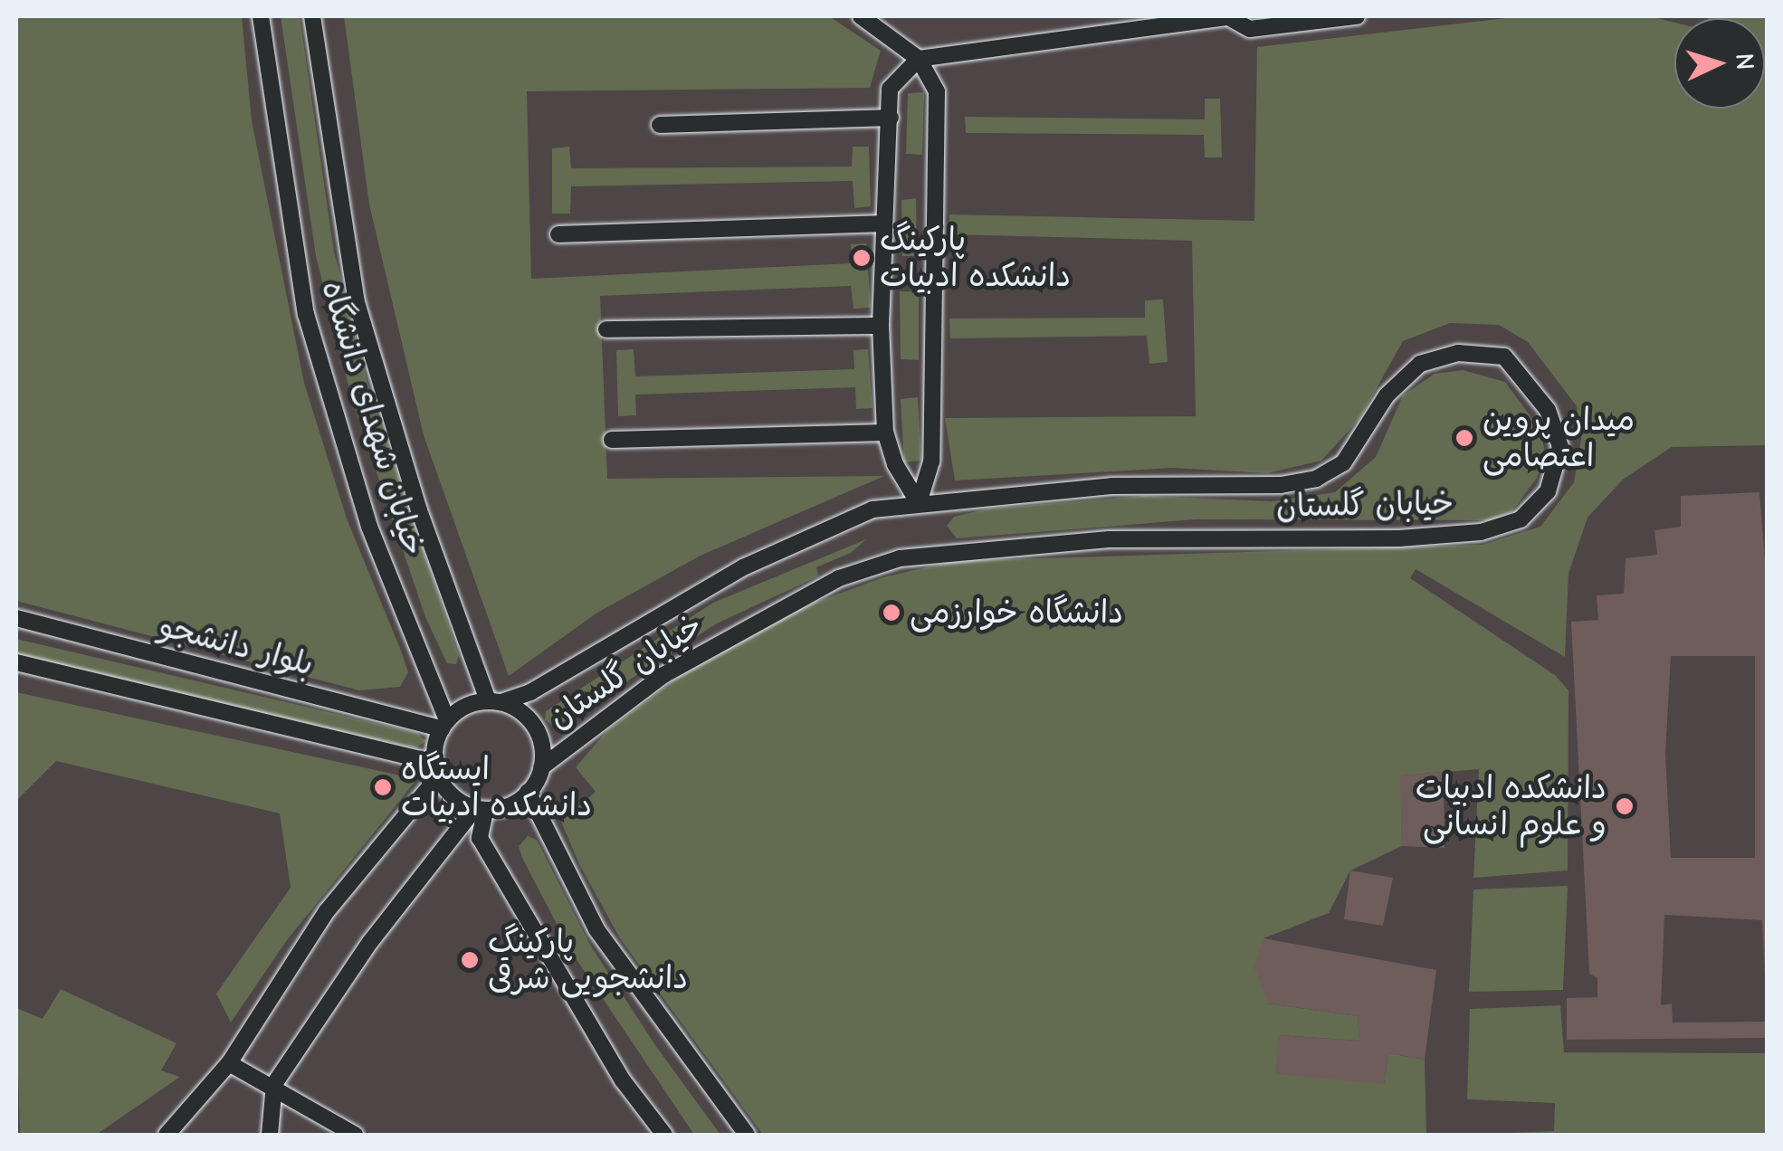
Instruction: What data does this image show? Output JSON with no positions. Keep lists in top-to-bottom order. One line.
{"streets":{"lane":["خیابان شهدای دانشگاه","خیابان گلستان","بلوار دانشجو"]},"crossings":[["خیابان شهدای دانشگاه","خیابان گلستان"],["خیابان شهدای دانشگاه","بلوار دانشجو"],["خیابان گلستان","بلوار دانشجو"]],"places":["پارکینگ دانشکده ادبیات","میدان پروین اعتصامی","دانشگاه خوارزمی","ایستگاه دانشکده ادبیات","دانشکده ادبیات و علوم انسانی","پارکینگ دانشجویی شرقی"],"north":"right"}
